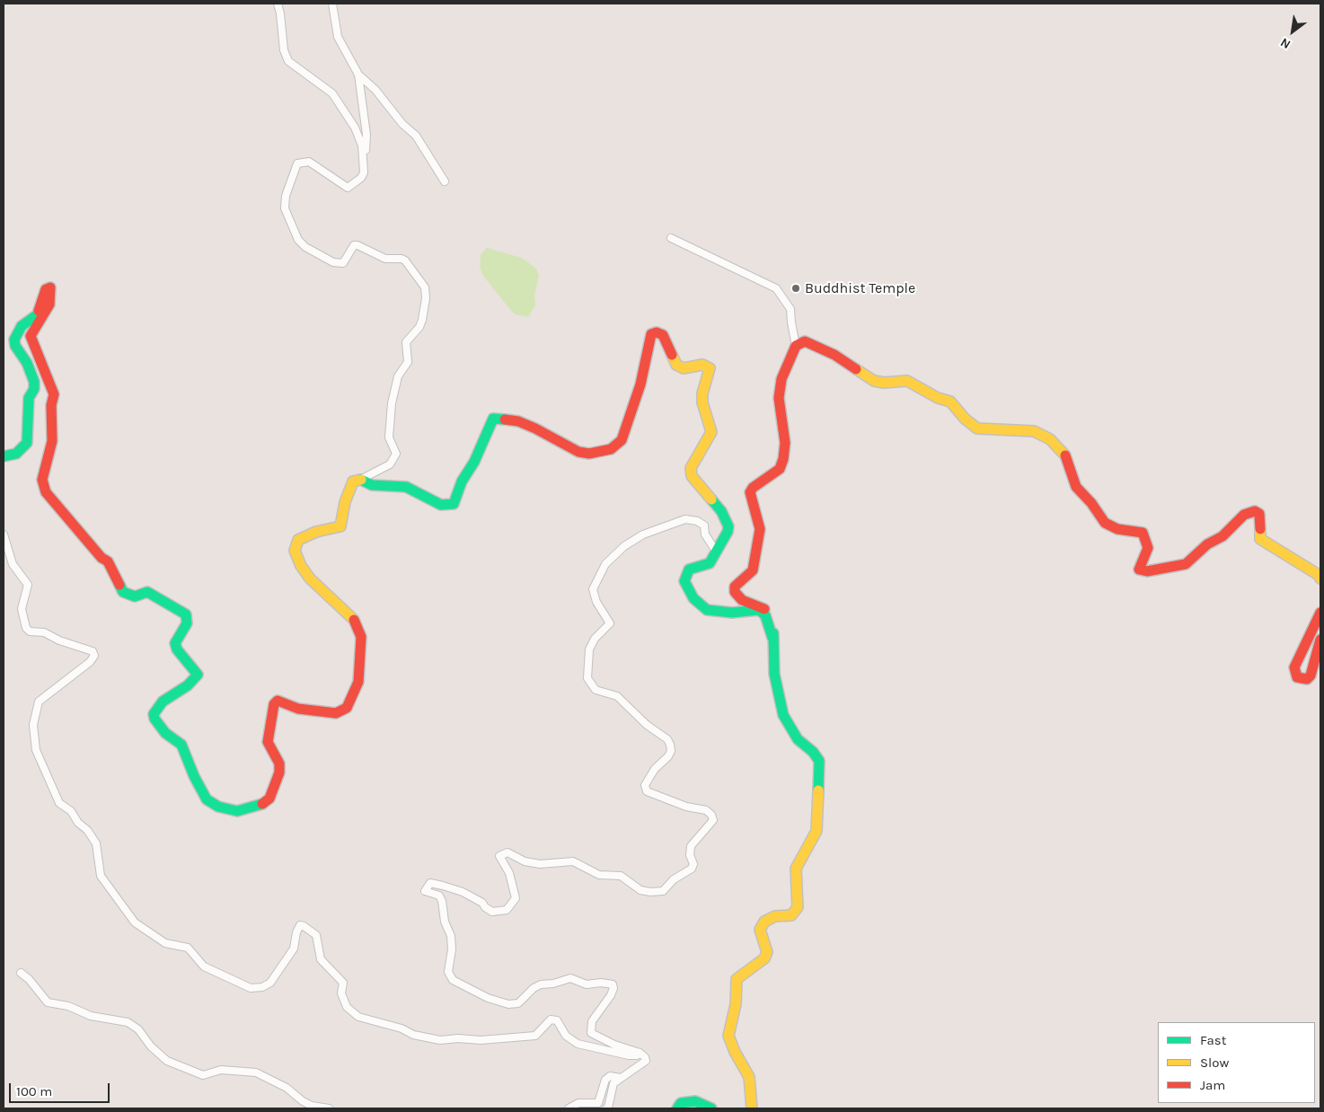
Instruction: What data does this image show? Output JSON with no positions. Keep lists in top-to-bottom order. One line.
{"places":["Buddhist Temple"],"legend":["Fast","Slow","Jam"],"scale_bar":"100 m","north":"bottom left"}
